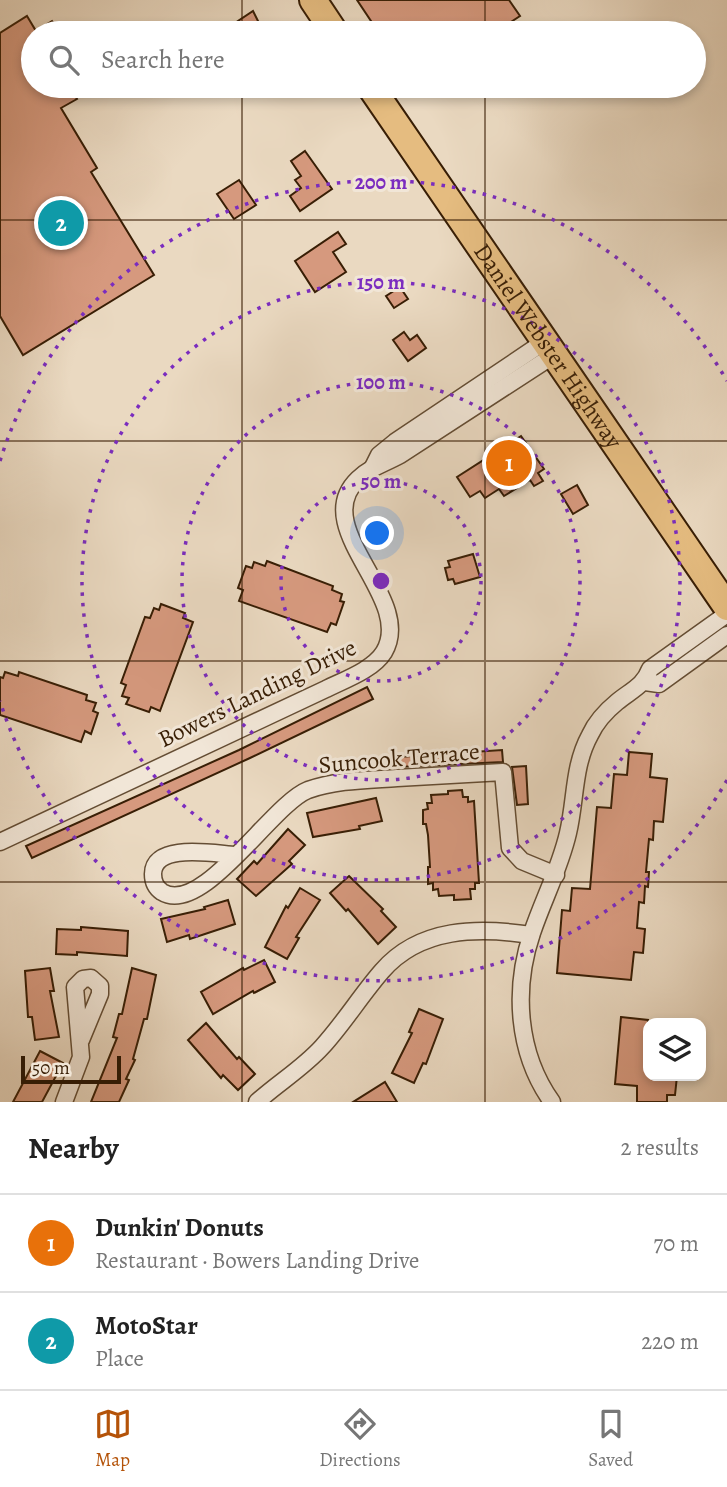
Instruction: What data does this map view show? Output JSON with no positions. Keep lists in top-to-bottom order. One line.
{"streets":{"main road":["Daniel Webster Highway"],"street":["Bowers Landing Drive","Suncook Terrace"]},"crossings":[["Daniel Webster Highway","Bowers Landing Drive"]],"scale_bar":"50 m","page":{"search":"Search here","pins":["2","1"],"scale":"50 m","heading":["Nearby","2 results"],"list":[{"mark":"1","name":"Dunkin' Donuts","note":"Restaurant · Bowers Landing Drive","value":"70 m"},{"mark":"2","name":"MotoStar","note":"Place","value":"220 m"}],"nav":["Map","Directions","Saved"]},"rings":["200 m","150 m","100 m","50 m"]}
